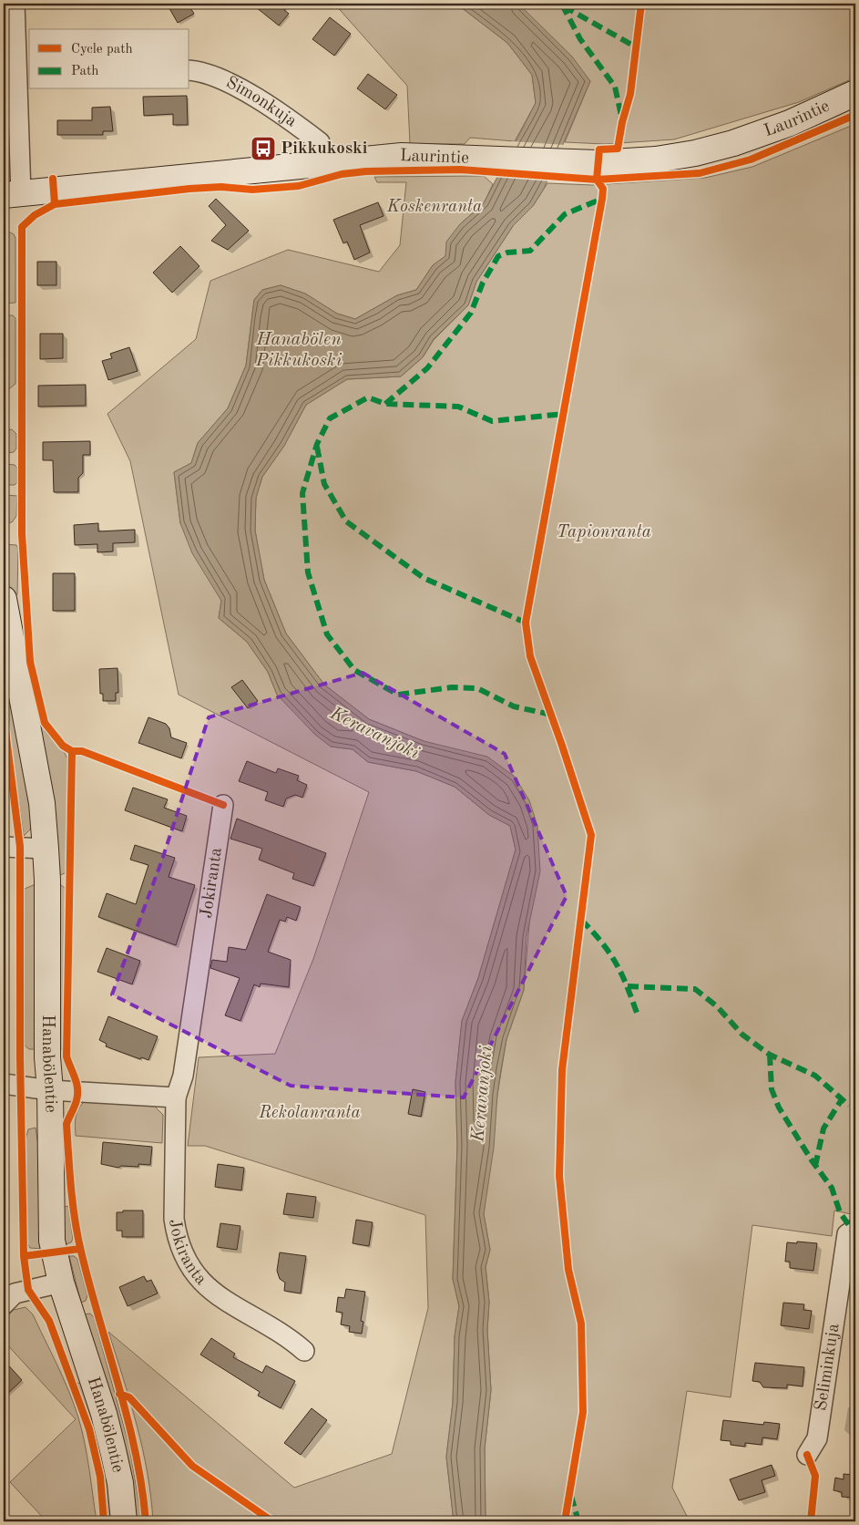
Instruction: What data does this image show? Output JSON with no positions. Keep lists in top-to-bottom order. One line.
{"streets":{"street":["Simonkuja","Laurintie","Jokiranta","Hanabölentie","Seliminkuja"]},"water":["Hanabölen Pikkukoski","Keravanjoki"],"parks":["Koskenranta","Tapionranta","Rekolanranta"],"places":{"bus stop":["Pikkukoski"]},"legend":["Cycle path","Path"]}
